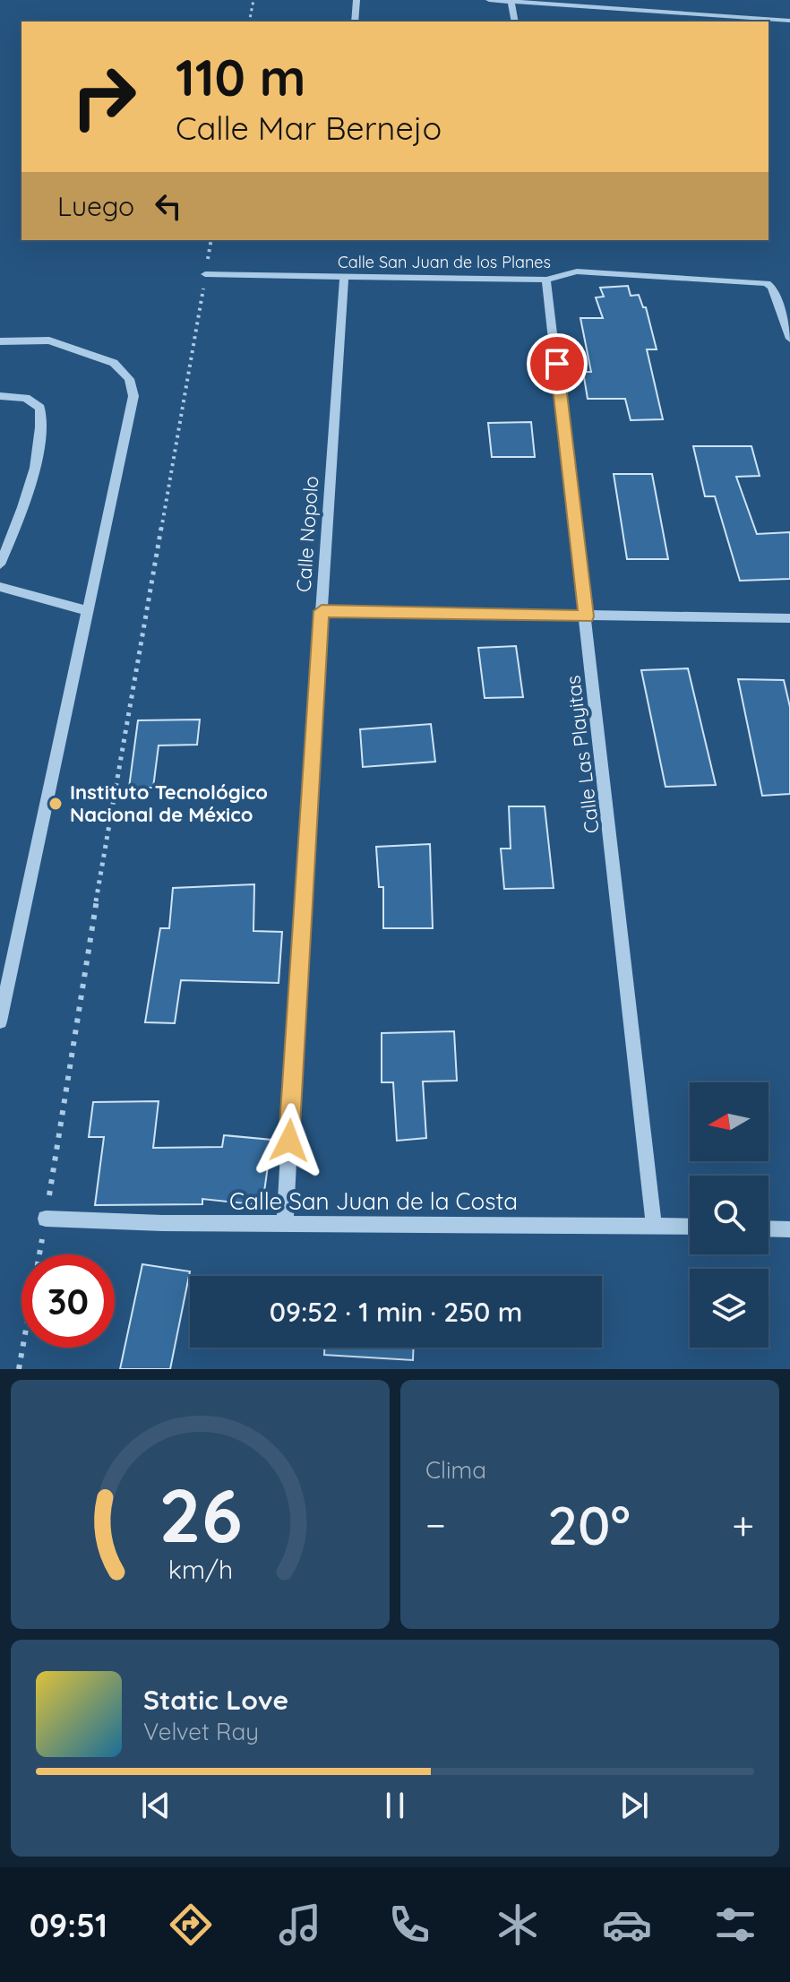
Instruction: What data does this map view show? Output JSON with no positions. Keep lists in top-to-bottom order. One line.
{"streets":{"street":["Calle San Juan de los Planes","Calle Nopolo","Calle Las Playitas","Calle San Juan de la Costa"]},"crossings":[["Calle San Juan de los Planes","Calle Nopolo"],["Calle San Juan de los Planes","Calle Las Playitas"],["Calle Nopolo","Calle San Juan de la Costa"],["Calle Las Playitas","Calle San Juan de la Costa"]],"places":["Instituto Tecnológico Nacional de México"],"north":"left","page":{"turn":["110 m","Calle Mar Bernejo"],"then":"Luego","limit":"30","trip":"09:52 · 1 min · 250 m","tile":"Clima","heat":["−","20°","+"],"song":["Static Love","Velvet Ray"],"tabs":"09:51","gauge":["26","km/h"]}}
